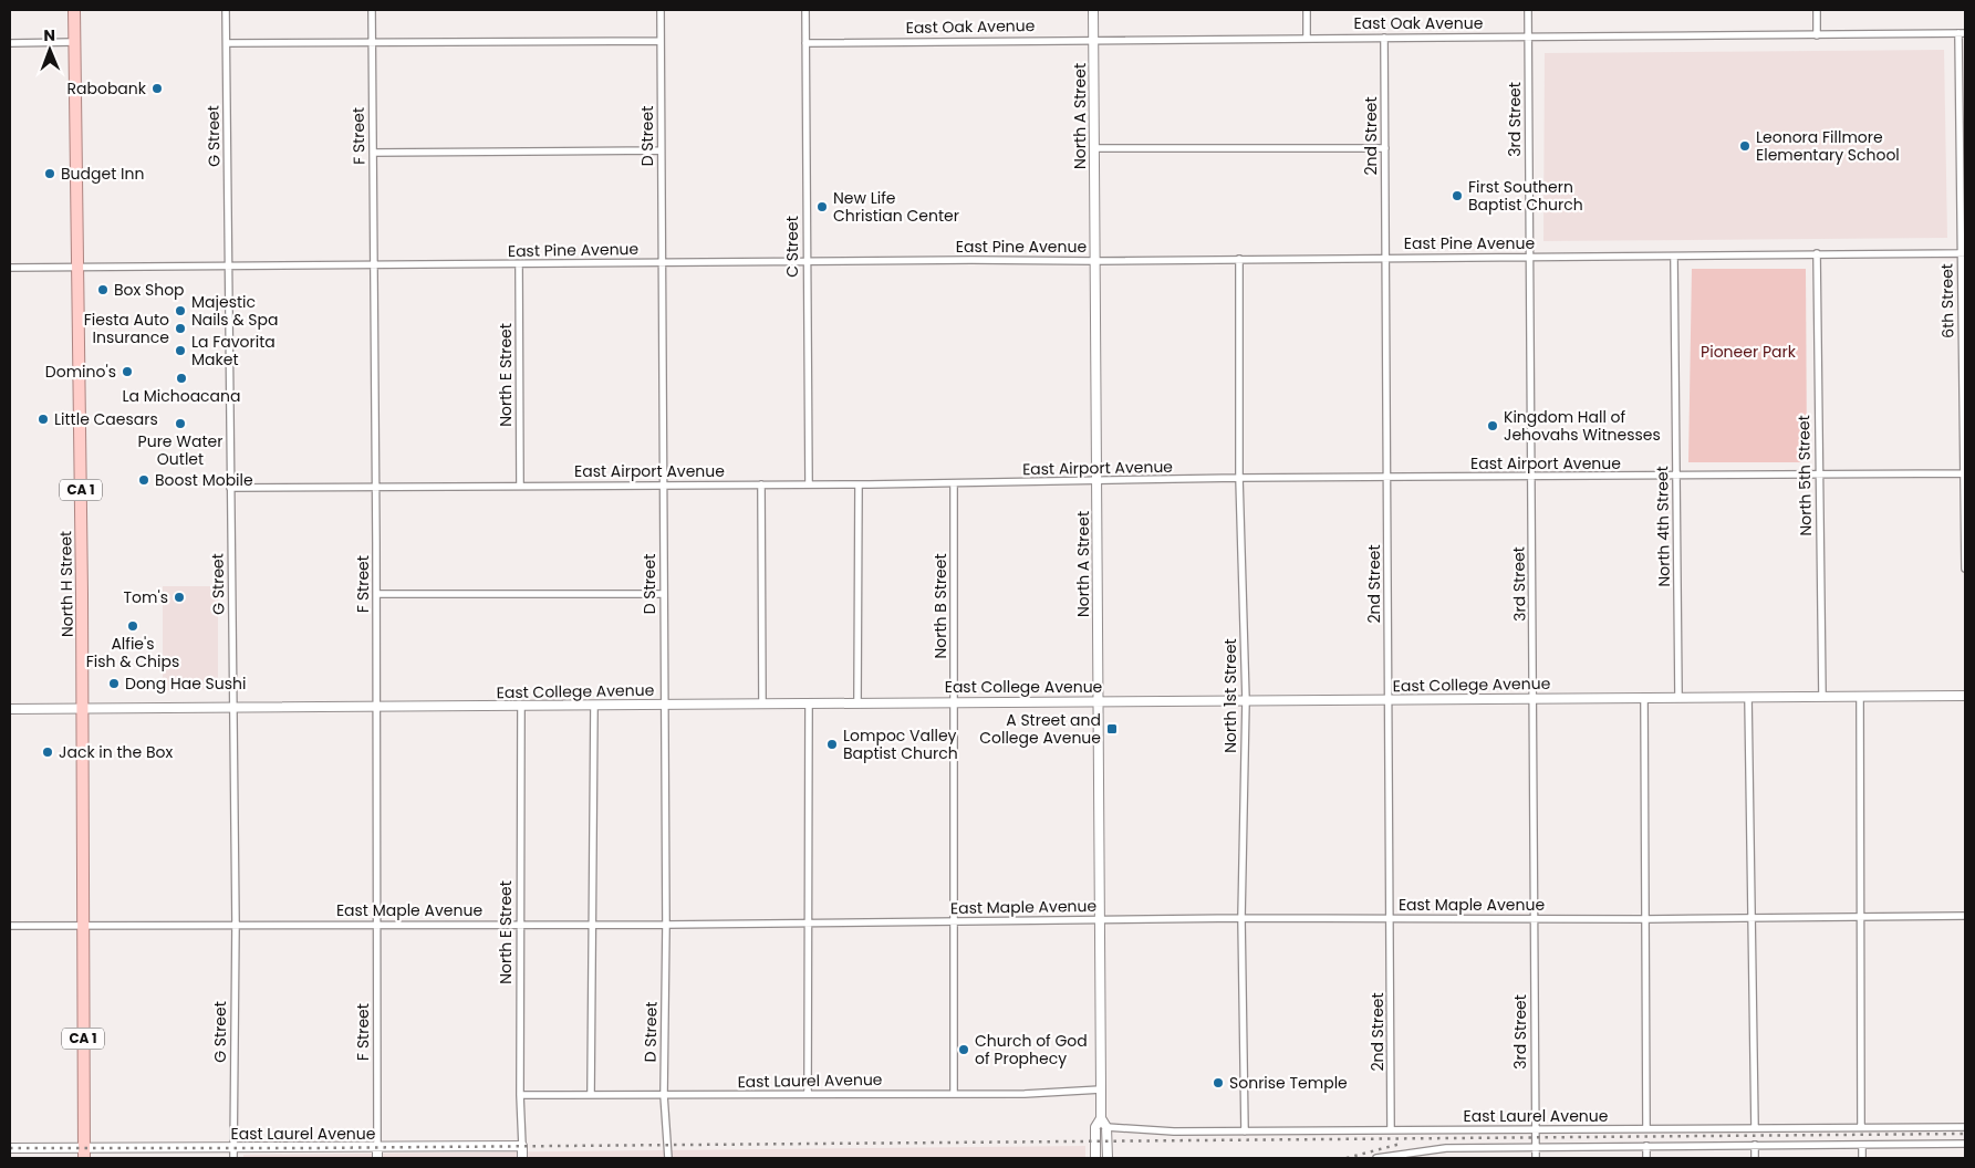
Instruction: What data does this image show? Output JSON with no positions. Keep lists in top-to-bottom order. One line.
{"streets":{"highway":["CA 1","North H Street"],"street":["East Oak Avenue","North A Street","3rd Street","G Street","F Street","D Street","2nd Street","East Pine Avenue","C Street","6th Street","North E Street","East Airport Avenue","North 5th Street","North 4th Street","North B Street","East College Avenue","North 1st Street","East Maple Avenue","East Laurel Avenue"]},"crossings":[["East Oak Avenue","North A Street"],["East Oak Avenue","3rd Street"],["East Oak Avenue","2nd Street"],["East Oak Avenue","C Street"],["East Oak Avenue","6th Street"],["North A Street","East Pine Avenue"],["North A Street","East Airport Avenue"],["North A Street","East College Avenue"],["North A Street","East Maple Avenue"],["North A Street","East Laurel Avenue"],["3rd Street","East Pine Avenue"],["3rd Street","East Airport Avenue"],["3rd Street","East College Avenue"],["3rd Street","East Maple Avenue"],["3rd Street","East Laurel Avenue"],["G Street","East Pine Avenue"],["G Street","East Airport Avenue"],["G Street","East College Avenue"],["G Street","East Maple Avenue"],["G Street","East Laurel Avenue"],["F Street","East Pine Avenue"],["F Street","East Airport Avenue"],["F Street","East College Avenue"],["F Street","East Maple Avenue"],["F Street","East Laurel Avenue"],["D Street","East Pine Avenue"],["D Street","East Airport Avenue"],["D Street","East College Avenue"],["D Street","East Maple Avenue"],["D Street","East Laurel Avenue"],["2nd Street","East Pine Avenue"],["2nd Street","East Airport Avenue"],["2nd Street","East College Avenue"],["2nd Street","East Maple Avenue"],["2nd Street","East Laurel Avenue"],["East Pine Avenue","C Street"],["East Pine Avenue","6th Street"],["East Pine Avenue","North E Street"],["East Pine Avenue","North 5th Street"],["East Pine Avenue","North 4th Street"],["East Pine Avenue","North H Street"],["East Pine Avenue","North 1st Street"],["C Street","East Airport Avenue"],["6th Street","East Airport Avenue"],["North E Street","East Airport Avenue"],["North E Street","East College Avenue"],["North E Street","East Maple Avenue"],["North E Street","East Laurel Avenue"],["East Airport Avenue","North 5th Street"],["East Airport Avenue","North 4th Street"],["East Airport Avenue","North B Street"],["East Airport Avenue","North 1st Street"],["North 5th Street","East College Avenue"],["North 4th Street","East College Avenue"],["North H Street","East College Avenue"],["North H Street","East Maple Avenue"],["North H Street","East Laurel Avenue"],["North B Street","East College Avenue"],["North B Street","East Maple Avenue"],["North B Street","East Laurel Avenue"],["East College Avenue","North 1st Street"],["North 1st Street","East Maple Avenue"],["North 1st Street","East Laurel Avenue"]],"parks":["Pioneer Park"],"places":{"other":["Rabobank","Leonora Fillmore Elementary School","Budget Inn","First Southern Baptist Church","New Life Christian Center","Box Shop","Majestic Nails & Spa","Fiesta Auto Insurance","La Favorita Maket","Domino's","La Michoacana","Little Caesars","Pure Water Outlet","Kingdom Hall of Jehovahs Witnesses","Boost Mobile","Tom's","Alfie's Fish & Chips","Dong Hae Sushi","Lompoc Valley Baptist Church","Jack in the Box","Church of God of Prophecy","Sonrise Temple"],"transit":["A Street and College Avenue"]},"north":"top"}
